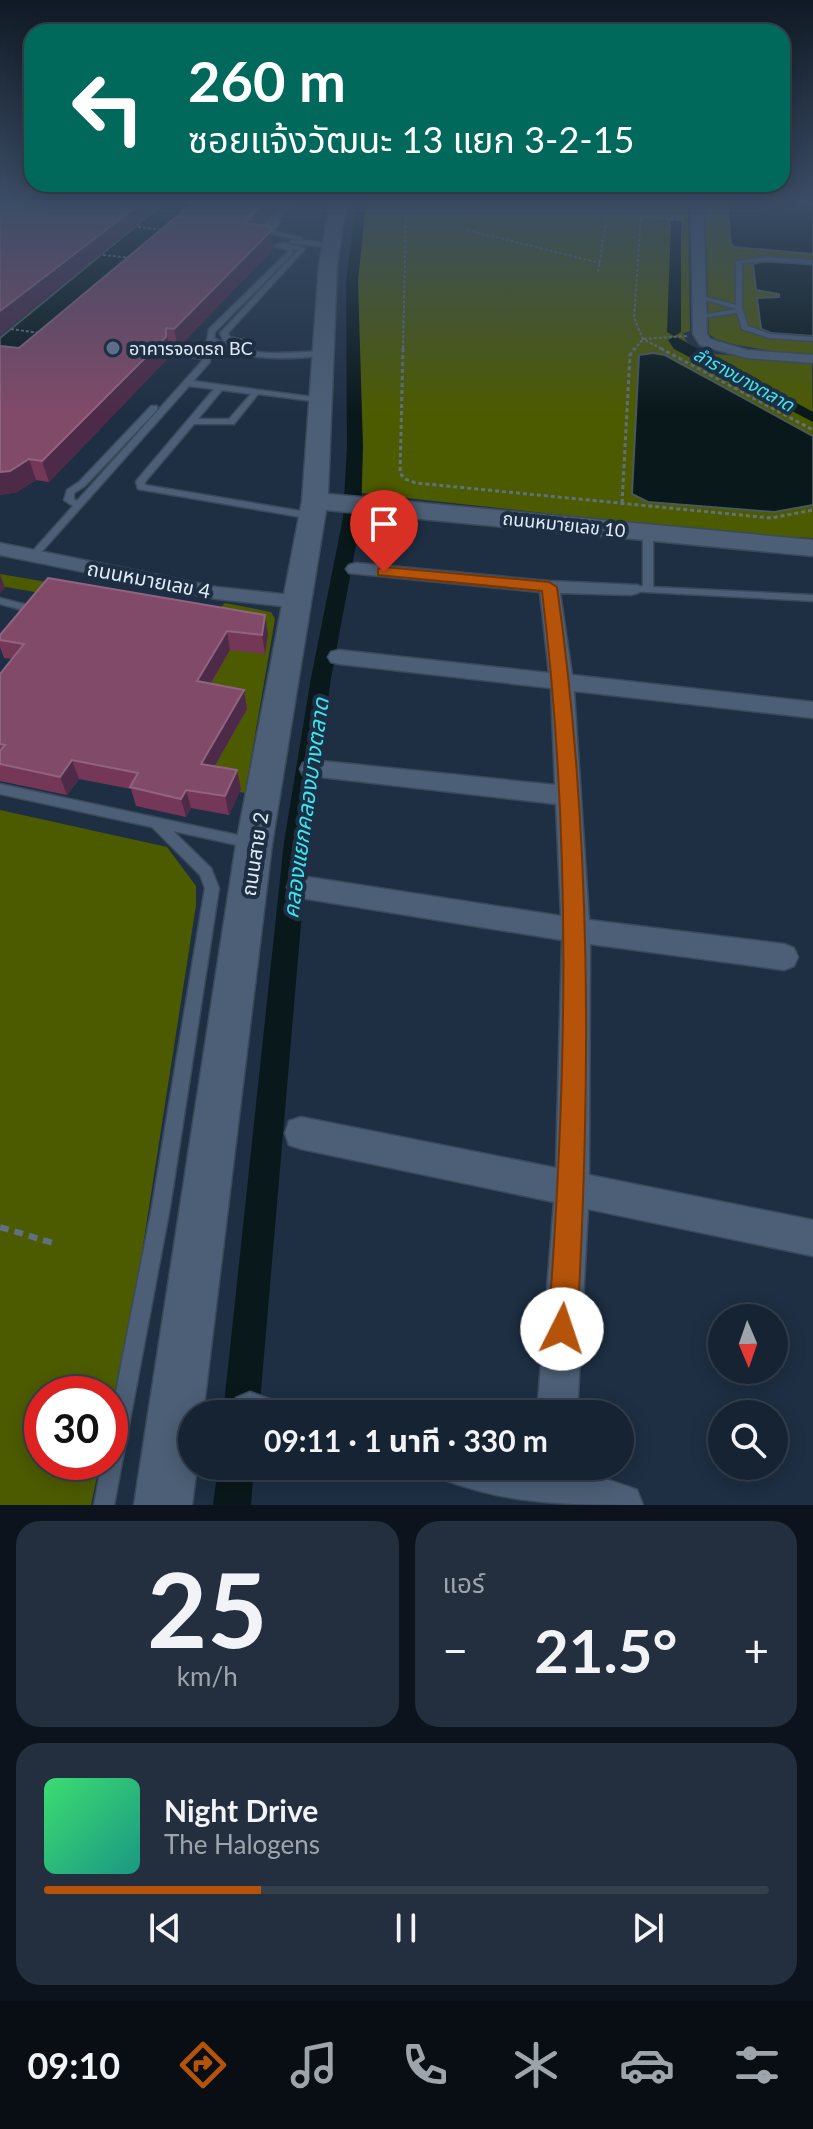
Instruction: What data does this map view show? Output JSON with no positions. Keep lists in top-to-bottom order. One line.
{"streets":{"street":["ถนนหมายเลข 10","ถนนหมายเลข 4","ถนนสาย 2"]},"crossings":[["ถนนหมายเลข 10","ถนนสาย 2"],["ถนนหมายเลข 4","ถนนสาย 2"]],"water":["ลำรางบางตลาด","คลองแยกคลองบางตลาด"],"places":["อาคารจอดรถ BC"],"north":"bottom","page":{"turn":["260 m","ซอยแจ้งวัฒนะ 13 แยก 3-2-15"],"limit":"30","trip":"09:11 · 1 นาที · 330 m","tile":[["25","km/h"],"แอร์"],"heat":["−","21.5°","+"],"song":["Night Drive","The Halogens"],"tabs":"09:10"}}
